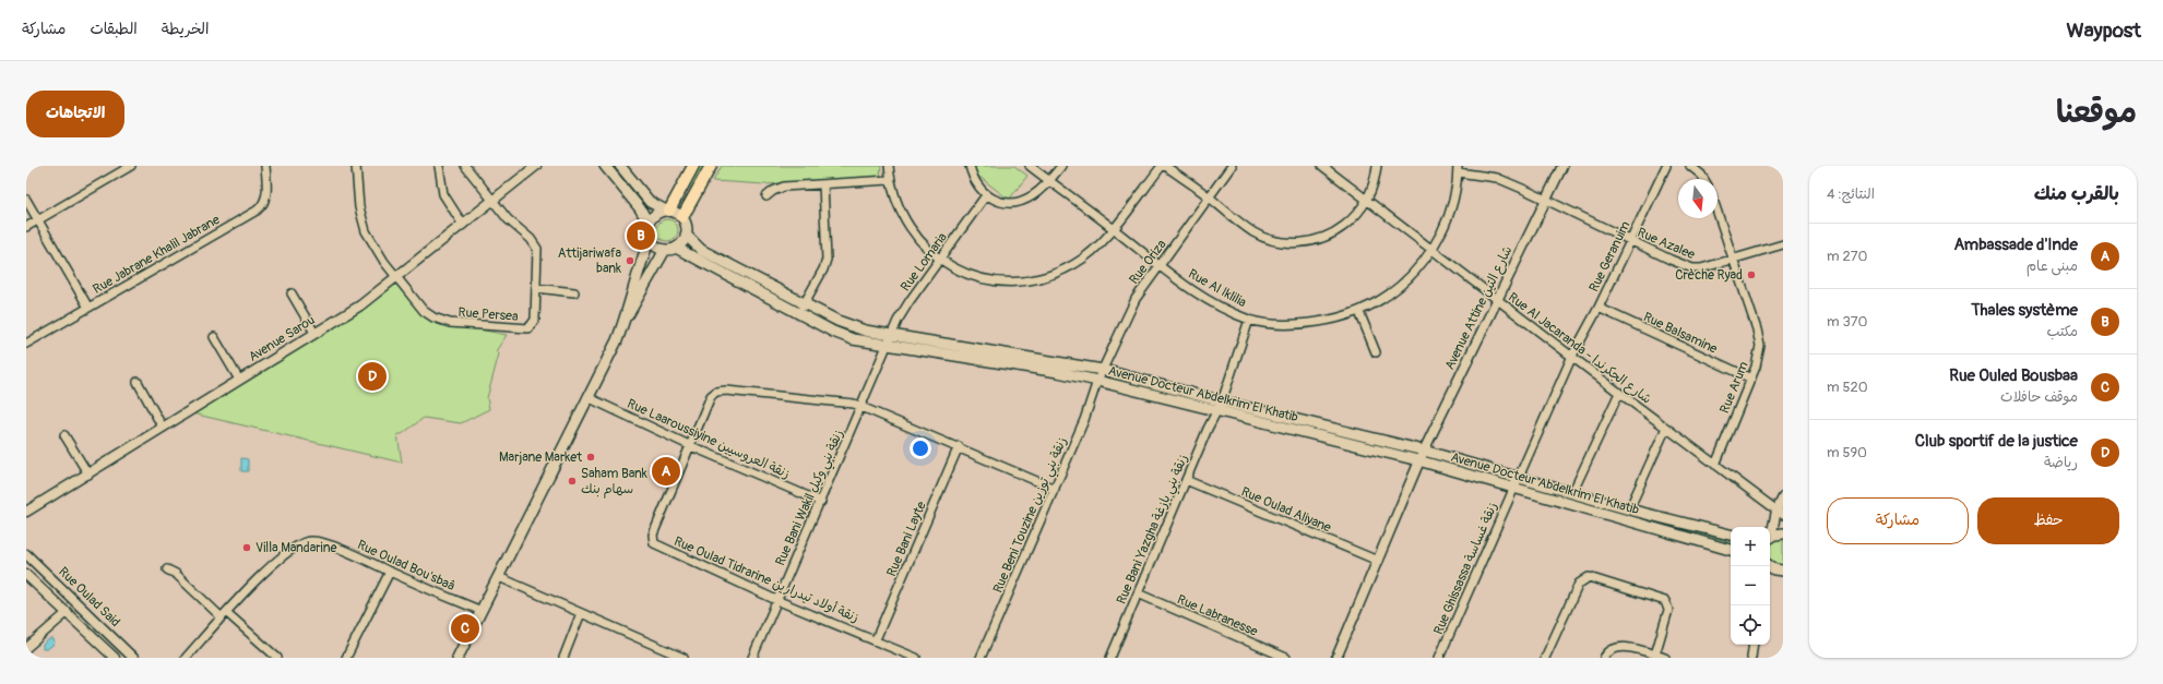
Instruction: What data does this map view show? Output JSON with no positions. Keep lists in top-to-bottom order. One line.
{"streets":{"main road":["Avenue Docteur Abdelkrim El Khatib"],"street":["Rue Azalee","Rue Jabrane Khalil Jabrane","Rue Geranuim","Rue Lomaria","Rue Oriza","Rue Al Iklilia","Avenue Attine شارع التين","Rue Persea","Rue Balsamine","Avenue Sarou","Rue Al Jacaranda - شارع الجكرندا","Rue Arum","Rue Laaroussiyine زنقة العروسيين","Rue Bani Wakil زنقة بني وكيل","Rue Oulad Aliyane","Rue Beni Touzine زنقة بني توزين","Rue Bani Yazgha زنقة بني يازغة","Rue Bani Layte","Rue Oulad Bou'sbaâ","Rue Ghissassa زنقة غساسة","Rue Oulad Tidrarine زنقة أولاد تيدرارين","Rue Oulad Said","Rue Labranesse"]},"crossings":[["Rue Azalee","Rue Geranuim"],["Rue Azalee","Rue Al Iklilia"],["Rue Azalee","Avenue Attine شارع التين"],["Rue Azalee","Rue Arum"],["Rue Geranuim","Rue Balsamine"],["Rue Geranuim","Rue Al Jacaranda - شارع الجكرندا"],["Rue Geranuim","Avenue Docteur Abdelkrim El Khatib"],["Rue Geranuim","Rue Ghissassa زنقة غساسة"],["Rue Lomaria","Avenue Docteur Abdelkrim El Khatib"],["Rue Lomaria","Rue Bani Wakil زنقة بني وكيل"],["Rue Oriza","Rue Al Iklilia"],["Rue Oriza","Avenue Docteur Abdelkrim El Khatib"],["Rue Oriza","Rue Beni Touzine زنقة بني توزين"],["Rue Al Iklilia","Rue Al Jacaranda - شارع الجكرندا"],["Rue Al Iklilia","Rue Bani Yazgha زنقة بني يازغة"],["Avenue Attine شارع التين","Rue Al Jacaranda - شارع الجكرندا"],["Avenue Attine شارع التين","Avenue Docteur Abdelkrim El Khatib"],["Avenue Attine شارع التين","Rue Oulad Aliyane"],["Rue Persea","Avenue Sarou"],["Rue Balsamine","Rue Arum"],["Rue Al Jacaranda - شارع الجكرندا","Rue Arum"],["Avenue Docteur Abdelkrim El Khatib","Rue Bani Wakil زنقة بني وكيل"],["Avenue Docteur Abdelkrim El Khatib","Rue Beni Touzine زنقة بني توزين"],["Avenue Docteur Abdelkrim El Khatib","Rue Bani Yazgha زنقة بني يازغة"],["Avenue Docteur Abdelkrim El Khatib","Rue Ghissassa زنقة غساسة"],["Rue Laaroussiyine زنقة العروسيين","Rue Bani Wakil زنقة بني وكيل"],["Rue Laaroussiyine زنقة العروسيين","Rue Oulad Tidrarine زنقة أولاد تيدرارين"],["Rue Bani Wakil زنقة بني وكيل","Rue Oulad Tidrarine زنقة أولاد تيدرارين"],["Rue Oulad Aliyane","Rue Bani Yazgha زنقة بني يازغة"],["Rue Beni Touzine زنقة بني توزين","Rue Oulad Tidrarine زنقة أولاد تيدرارين"],["Rue Bani Yazgha زنقة بني يازغة","Rue Labranesse"],["Rue Bani Layte","Rue Oulad Tidrarine زنقة أولاد تيدرارين"]],"places":["Attijariwafa bank","Crèche Ryad","Marjane Market","Saham Bank سهام بنك","Villa Mandarine"],"north":"bottom","page":{"header":"Waypost","nav":["الخريطة","الطبقات","مشاركة"],"title":"موقعنا","buttons":["الاتجاهات",["حفظ","مشاركة"]],"heading":["بالقرب منك","النتائج: 4"],"pins":["B","D","A","C"],"list":[{"mark":"A","name":"Ambassade d'Inde","note":"مبنى عام","value":"270 m"},{"mark":"B","name":"Thales système","note":"مكتب","value":"370 m"},{"mark":"C","name":"Rue Ouled Bousbaa","note":"موقف حافلات","value":"520 m"},{"mark":"D","name":"Club sportif de la justice","note":"رياضة","value":"590 m"}],"map_buttons":["+","−"]}}
